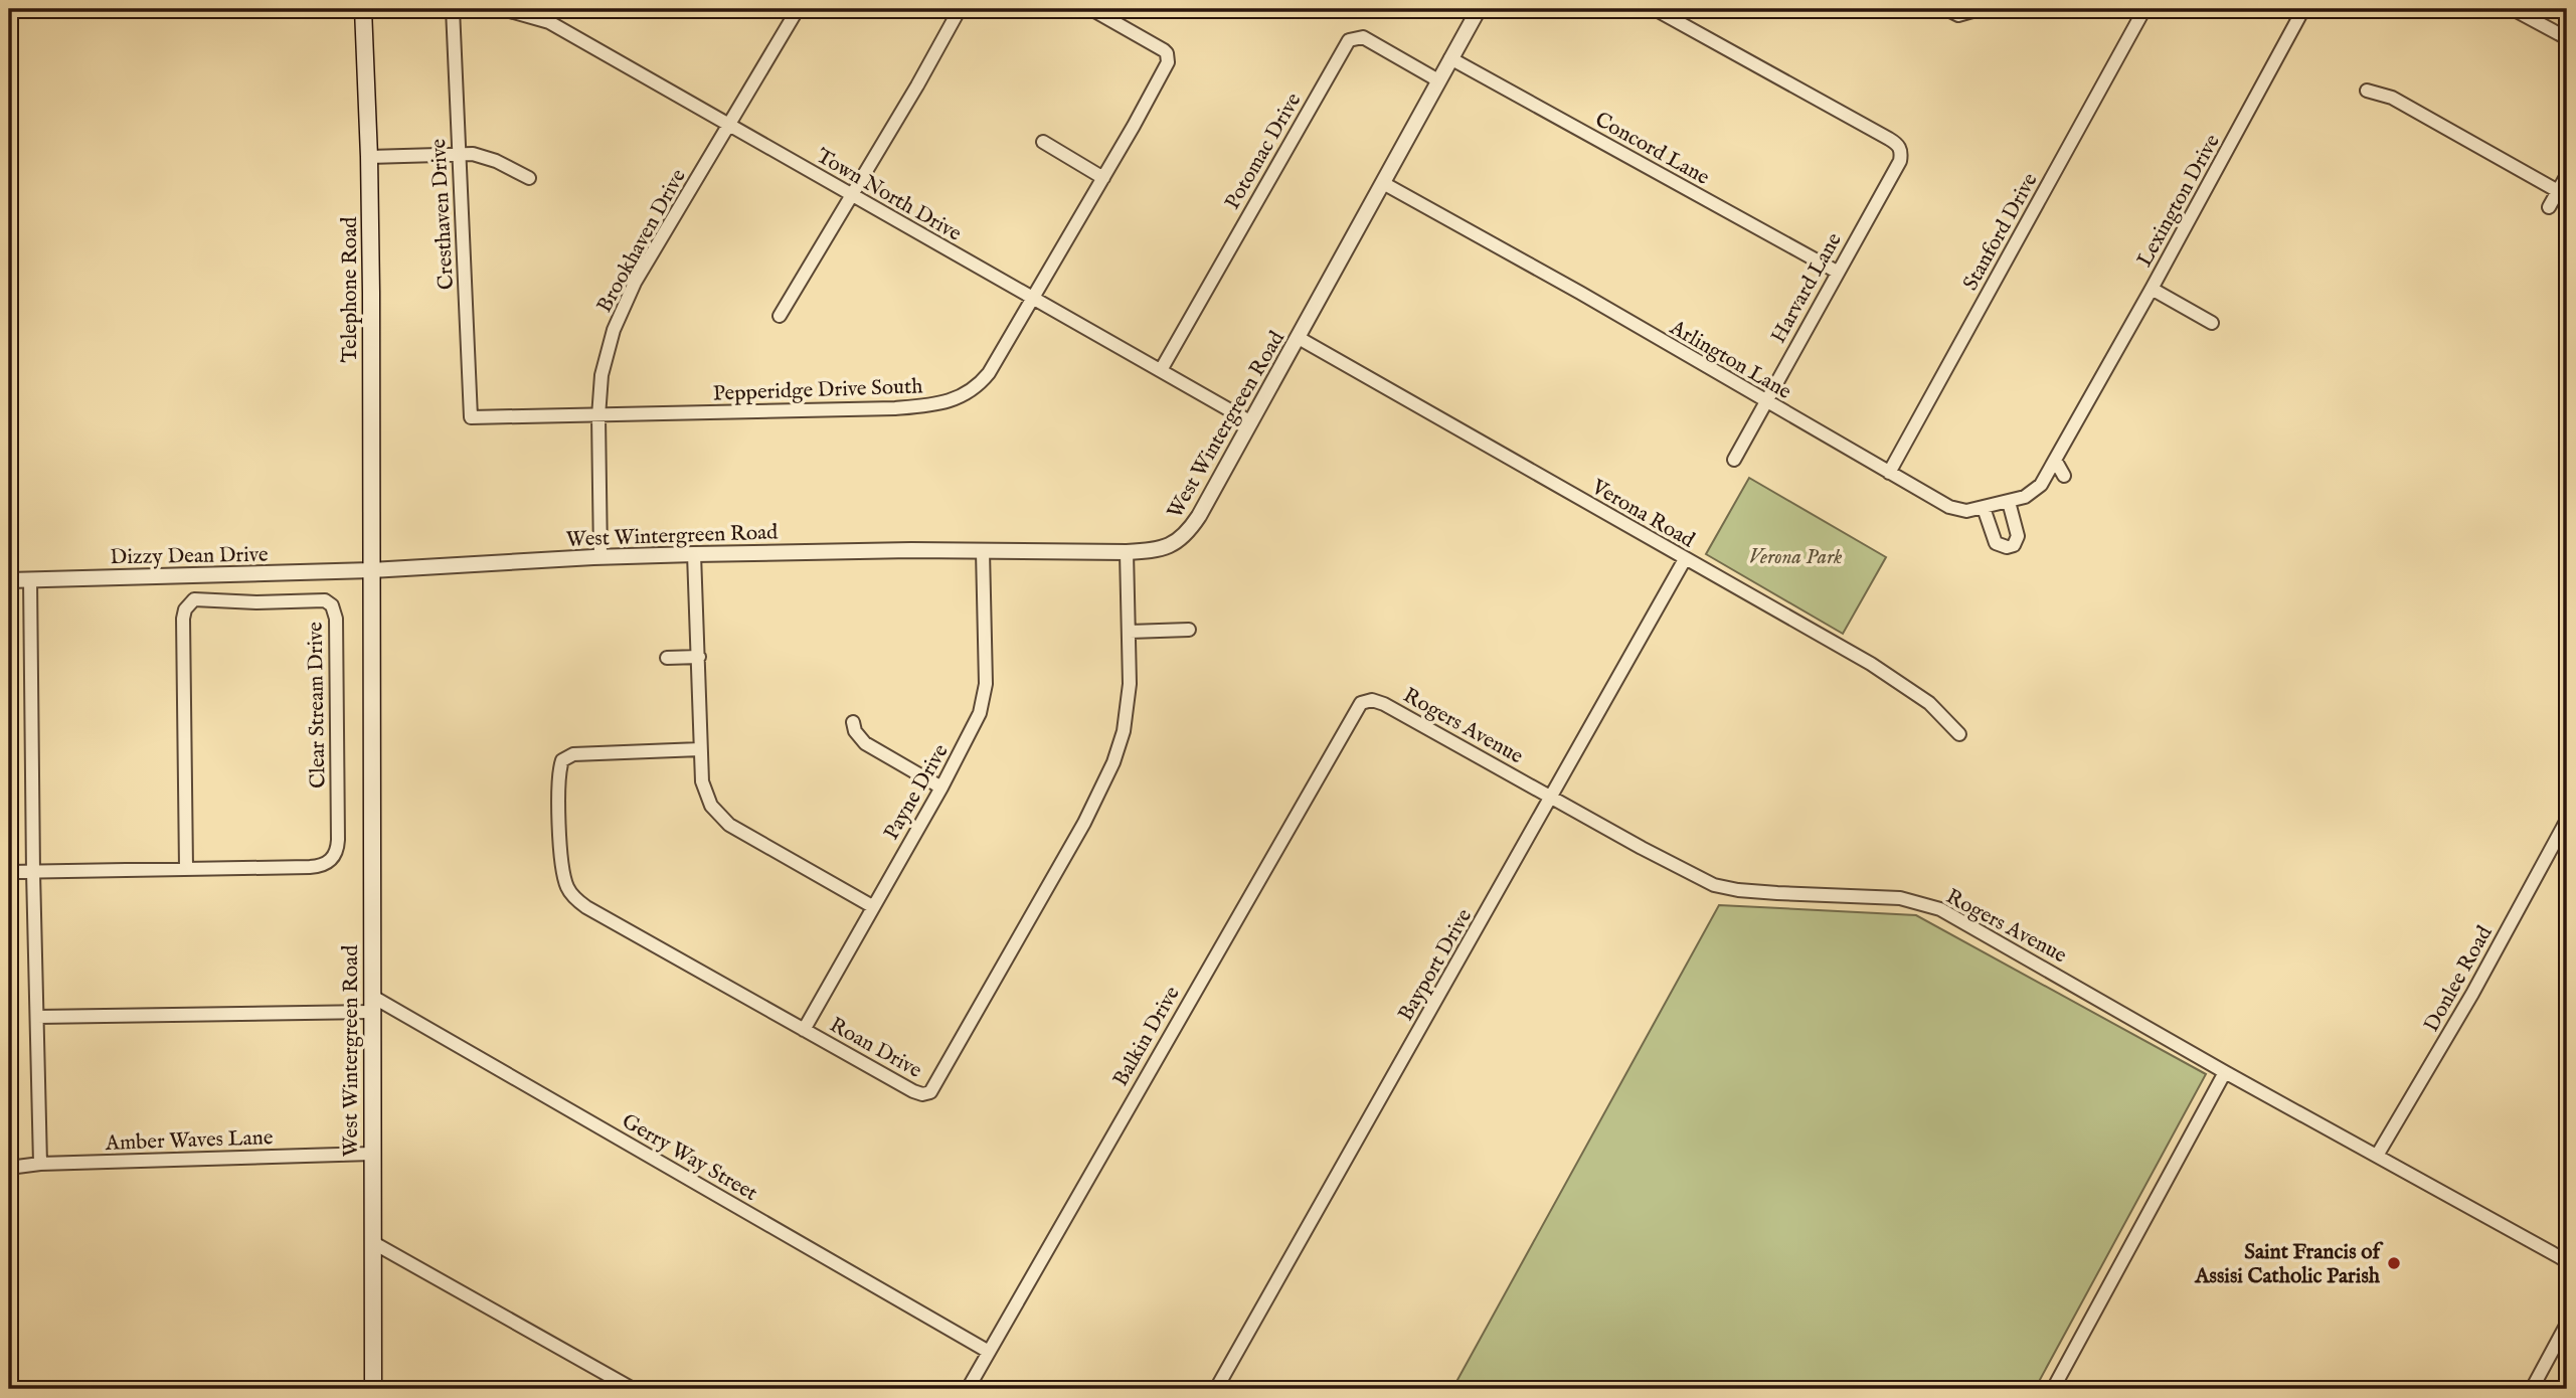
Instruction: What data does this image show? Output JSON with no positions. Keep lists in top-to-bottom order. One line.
{"streets":{"main road":["Telephone Road","West Wintergreen Road"],"street":["Concord Lane","Potomac Drive","Town North Drive","Lexington Drive","Cresthaven Drive","Stanford Drive","Brookhaven Drive","Harvard Lane","Arlington Lane","Pepperidge Drive South","Verona Road","Dizzy Dean Drive","Clear Stream Drive","Rogers Avenue","Payne Drive","Bayport Drive","Donlee Road","Balkin Drive","Roan Drive","Amber Waves Lane","Gerry Way Street"]},"crossings":[["Concord Lane","Harvard Lane"],["Concord Lane","West Wintergreen Road"],["Potomac Drive","Town North Drive"],["Potomac Drive","West Wintergreen Road"],["Town North Drive","Brookhaven Drive"],["Town North Drive","Pepperidge Drive South"],["Town North Drive","West Wintergreen Road"],["Lexington Drive","Arlington Lane"],["Cresthaven Drive","Pepperidge Drive South"],["Stanford Drive","Arlington Lane"],["Brookhaven Drive","Pepperidge Drive South"],["Brookhaven Drive","West Wintergreen Road"],["Harvard Lane","Arlington Lane"],["Telephone Road","West Wintergreen Road"],["Telephone Road","Dizzy Dean Drive"],["Arlington Lane","West Wintergreen Road"],["West Wintergreen Road","Verona Road"],["West Wintergreen Road","Dizzy Dean Drive"],["West Wintergreen Road","Payne Drive"],["West Wintergreen Road","Roan Drive"],["West Wintergreen Road","Amber Waves Lane"],["West Wintergreen Road","Gerry Way Street"],["Verona Road","Bayport Drive"],["Rogers Avenue","Bayport Drive"],["Rogers Avenue","Donlee Road"],["Rogers Avenue","Balkin Drive"],["Payne Drive","Roan Drive"],["Balkin Drive","Gerry Way Street"]],"parks":["Verona Park"],"places":["Saint Francis of Assisi Catholic Parish"]}
